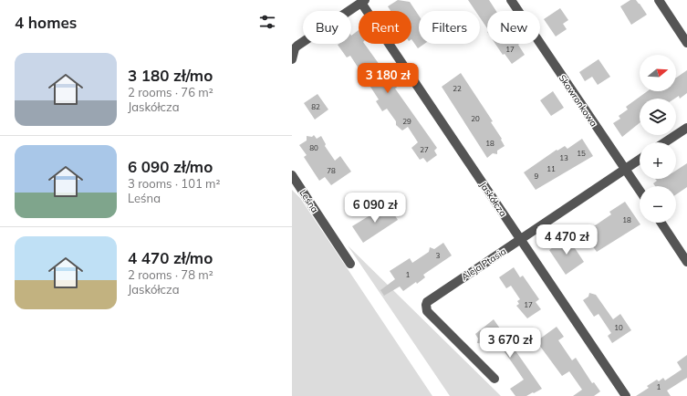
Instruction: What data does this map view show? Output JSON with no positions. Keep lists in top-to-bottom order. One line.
{"streets":{"street":["Skowronkowa","Jaskółcza","Leśna","Aleja Ptasia"]},"crossings":[["Skowronkowa","Aleja Ptasia"],["Jaskółcza","Aleja Ptasia"]],"house_numbers":["17","22","82","20","29","18","80","27","15","13","11","78","9","18","3","1","17","10","1"],"north":"right","page":{"heading":"4 homes","chip":["Buy","Rent","Filters","New"],"list":[{"name":"3 180 zł/mo","note":"2 rooms · 76 m² · Jaskółcza"},{"name":"6 090 zł/mo","note":"3 rooms · 101 m² · Leśna"},{"name":"4 470 zł/mo","note":"2 rooms · 78 m² · Jaskółcza"}],"map_buttons":["+","−"],"price":["3 180 zł","6 090 zł","4 470 zł","3 670 zł"]}}
